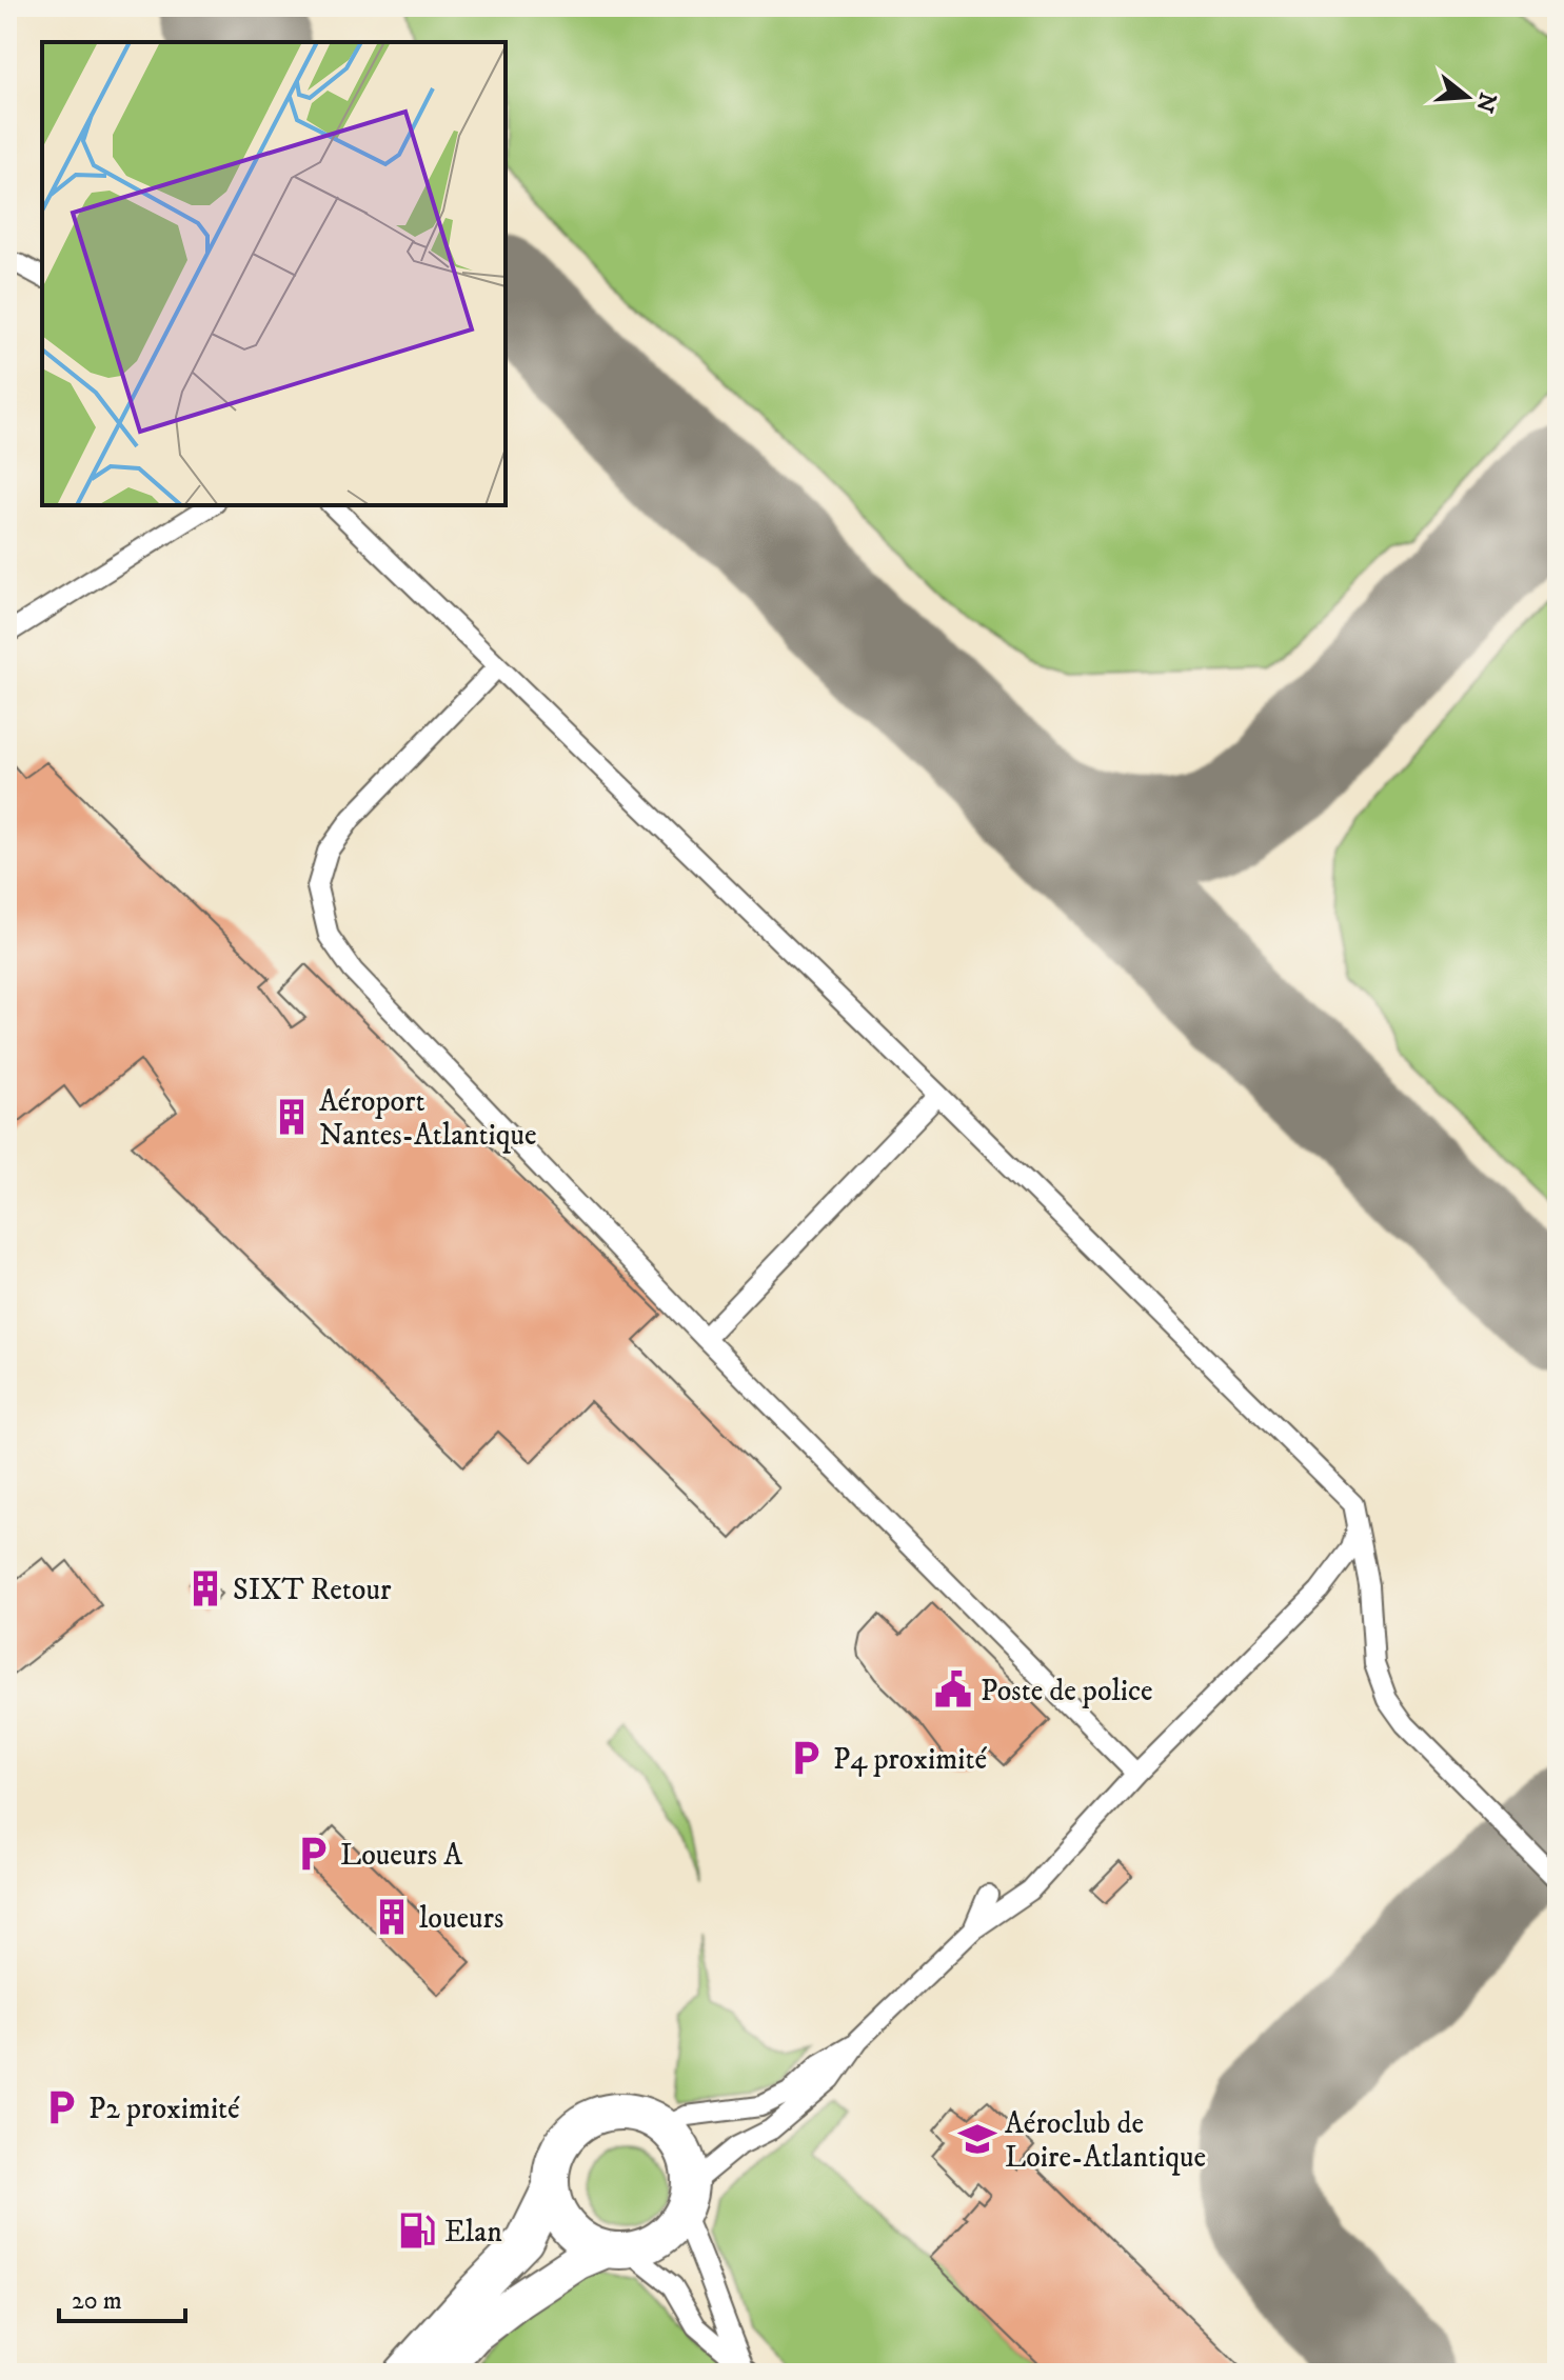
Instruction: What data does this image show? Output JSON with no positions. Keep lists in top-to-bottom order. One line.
{"places":{"building":["Aéroport Nantes-Atlantique","SIXT Retour","loueurs"],"public building":["Poste de police"],"parking":["P4 proximité","Loueurs A","P2 proximité"],"school or university":["Aéroclub de Loire-Atlantique"],"fuel station":["Elan"]},"scale_bar":"20 m","north":"right"}
